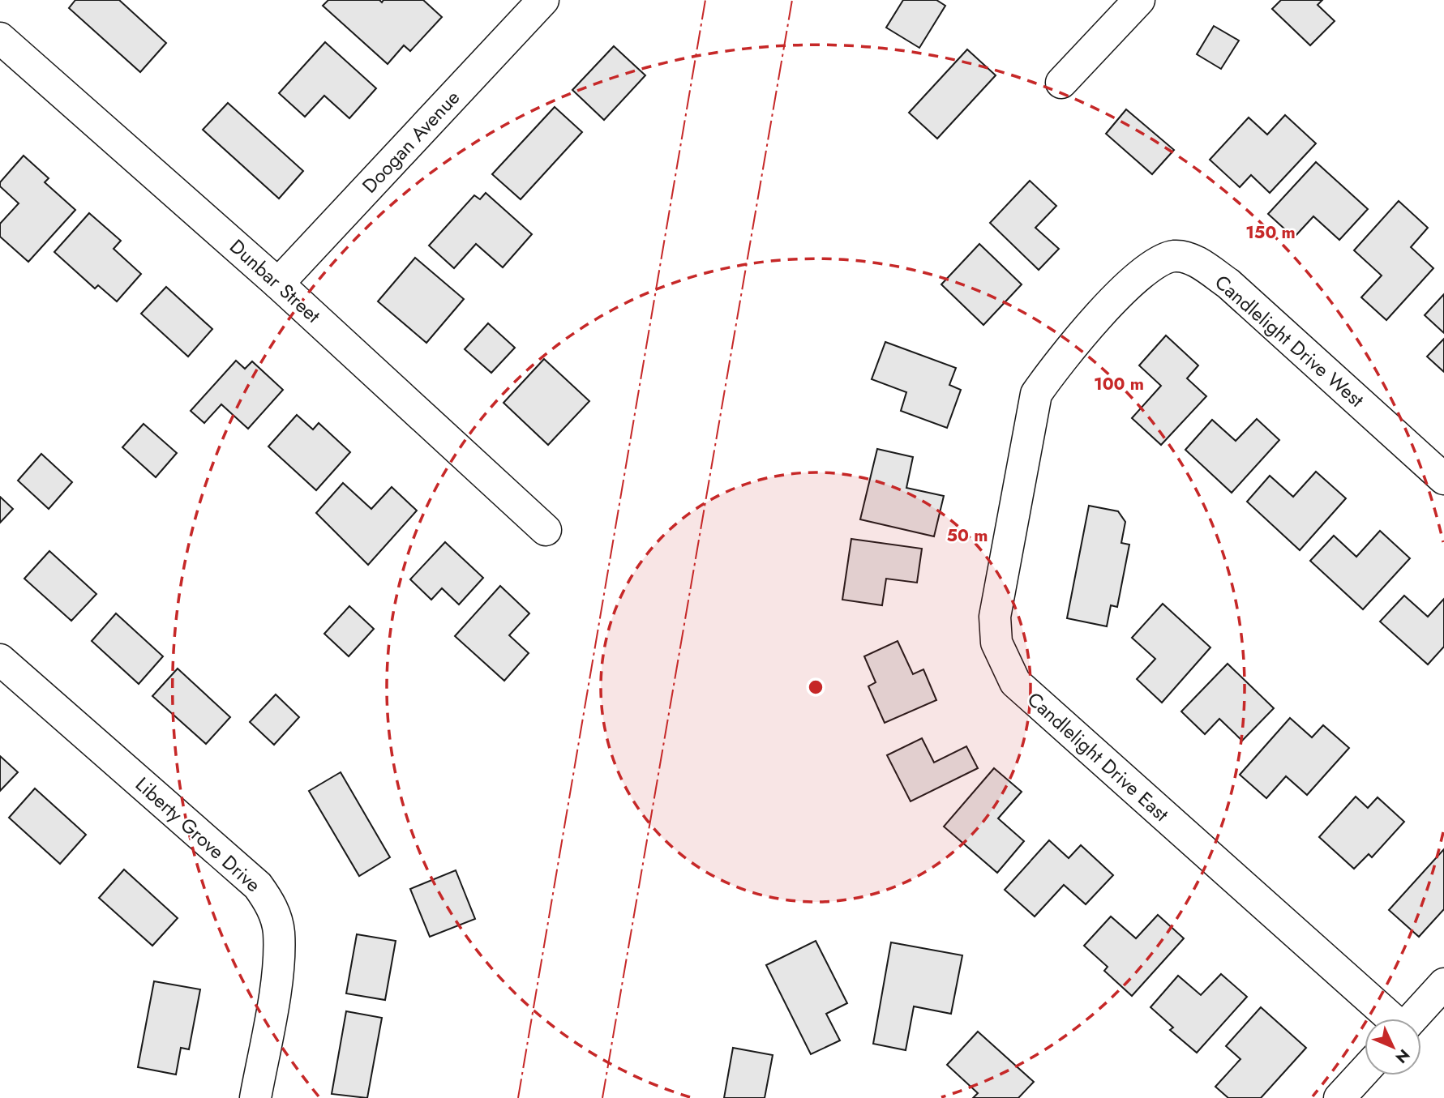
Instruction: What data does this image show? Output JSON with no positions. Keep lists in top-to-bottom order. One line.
{"streets":{"street":["Doogan Avenue","Dunbar Street","Candlelight Drive West","Candlelight Drive East","Liberty Grove Drive"]},"crossings":[["Doogan Avenue","Dunbar Street"],["Candlelight Drive West","Candlelight Drive East"]],"north":"bottom right","rings":["150 m","100 m","50 m"]}
